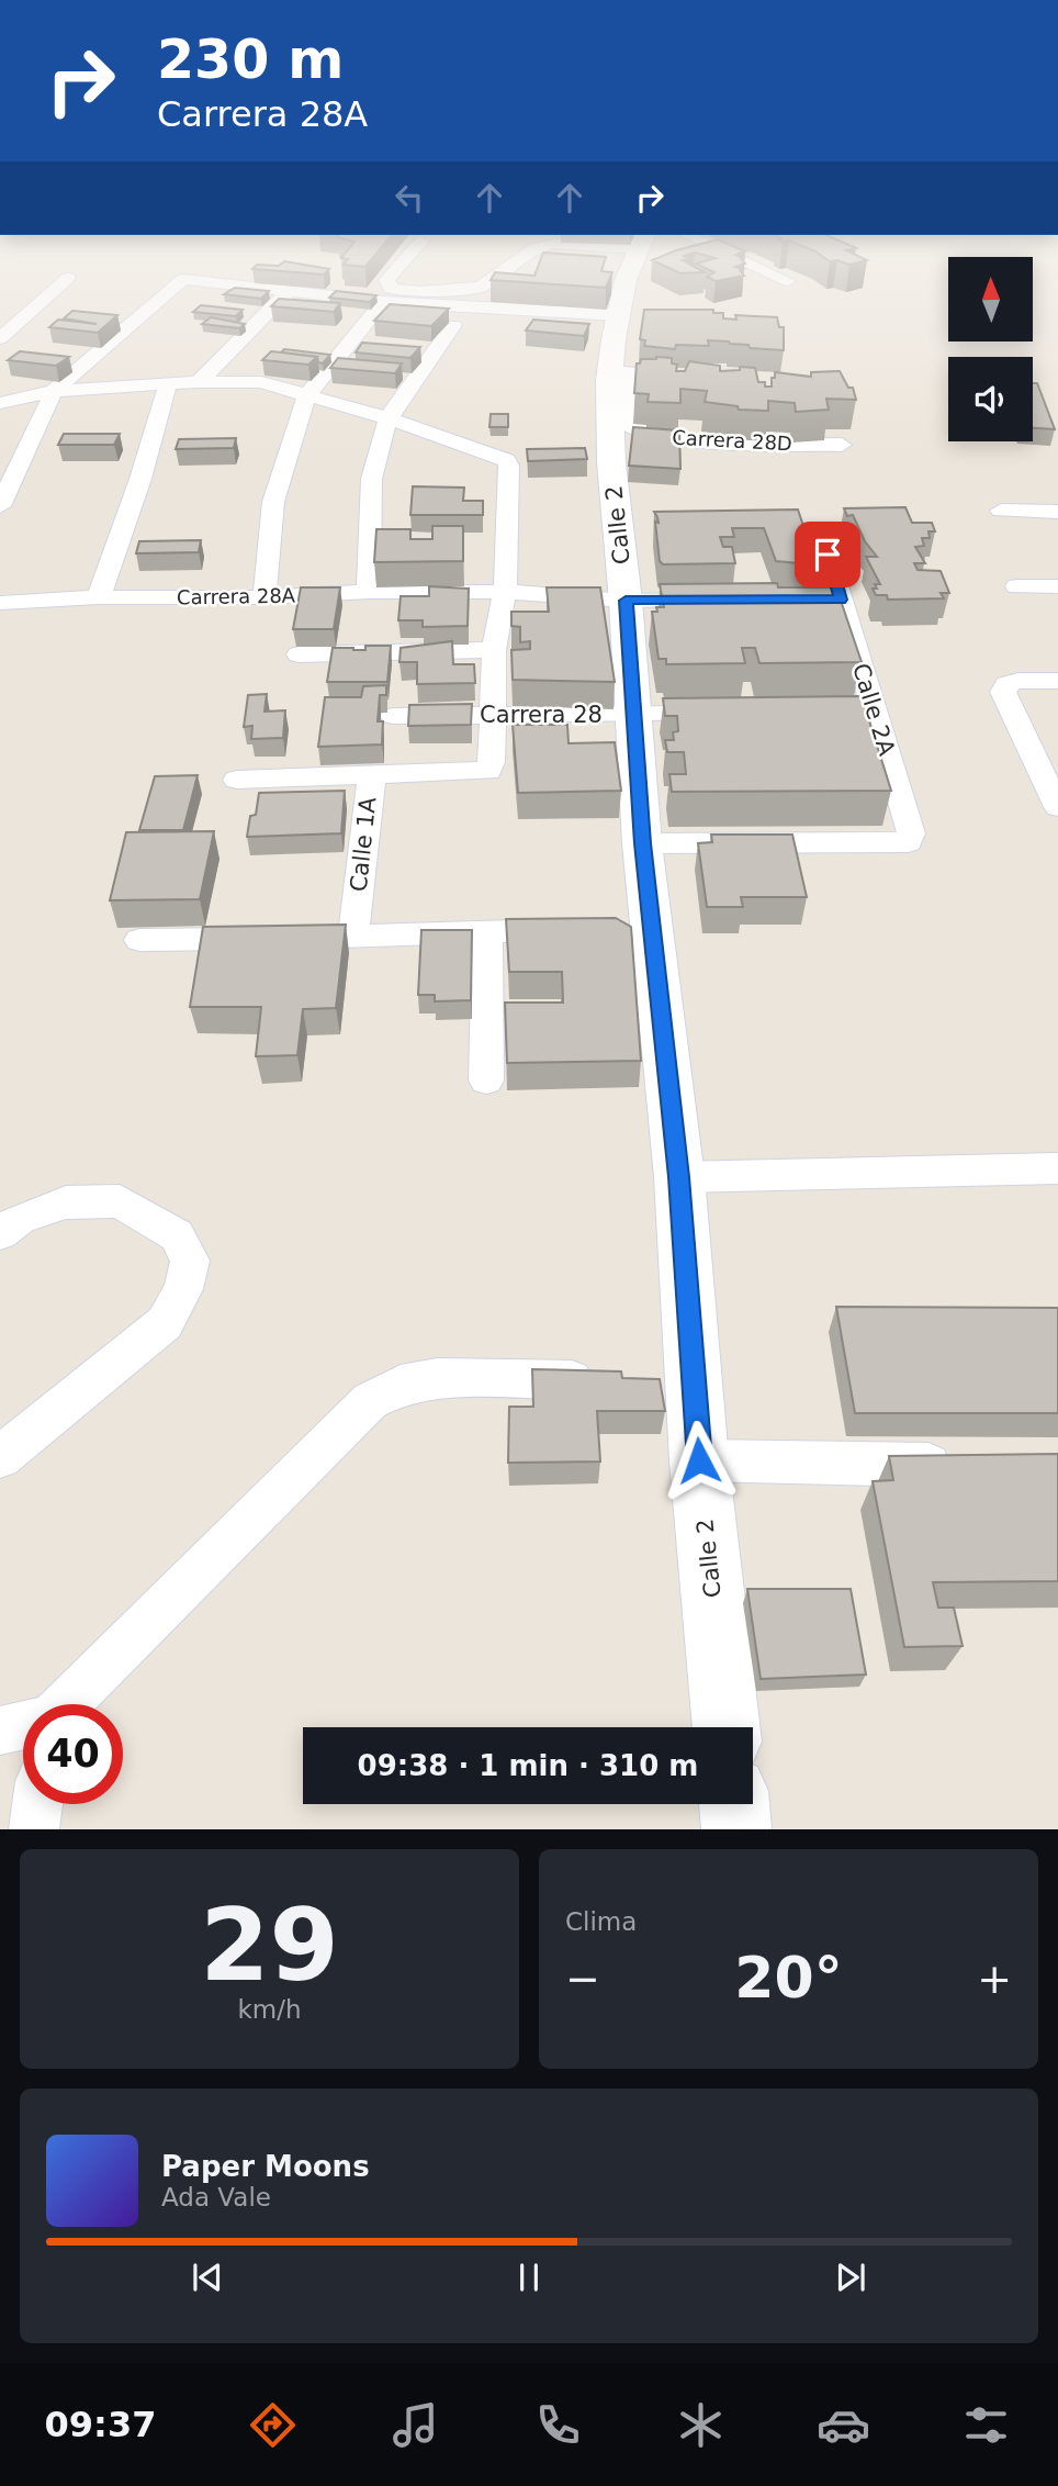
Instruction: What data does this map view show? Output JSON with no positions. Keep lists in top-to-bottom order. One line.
{"streets":{"street":["Carrera 28D","Calle 2","Carrera 28A","Calle 2A","Carrera 28","Calle 1A"]},"crossings":[["Carrera 28D","Calle 2"],["Calle 2","Carrera 28A"],["Calle 2","Calle 2A"],["Calle 2","Carrera 28"],["Carrera 28A","Calle 1A"],["Carrera 28","Calle 1A"]],"north":"top","page":{"turn":["230 m","Carrera 28A"],"limit":"40","trip":"09:38 · 1 min · 310 m","tile":[["29","km/h"],"Clima"],"heat":["−","20°","+"],"song":["Paper Moons","Ada Vale"],"tabs":"09:37"}}
